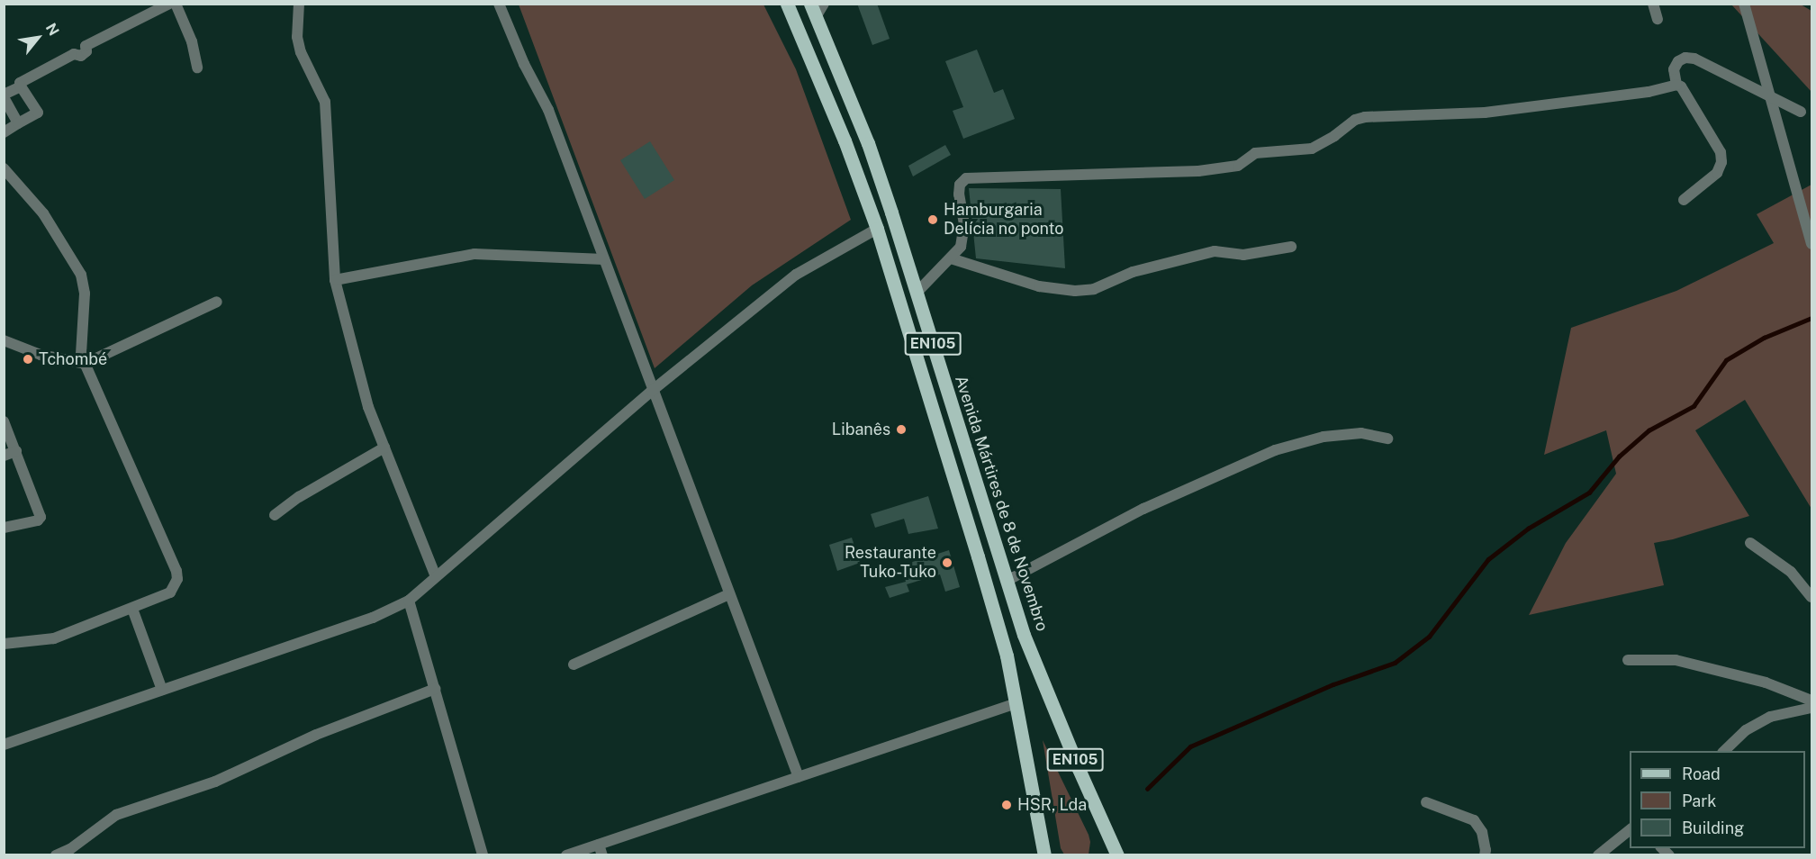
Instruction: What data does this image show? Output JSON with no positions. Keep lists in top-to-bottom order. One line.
{"streets":{"main road":["EN105","Avenida Mártires de 8 de Novembro"]},"places":["Hamburgaria Delícia no ponto","Tchombé","Libanês","Restaurante Tuko-Tuko","HSR, Lda"],"legend":["Road","Park","Building"],"north":"top right"}
